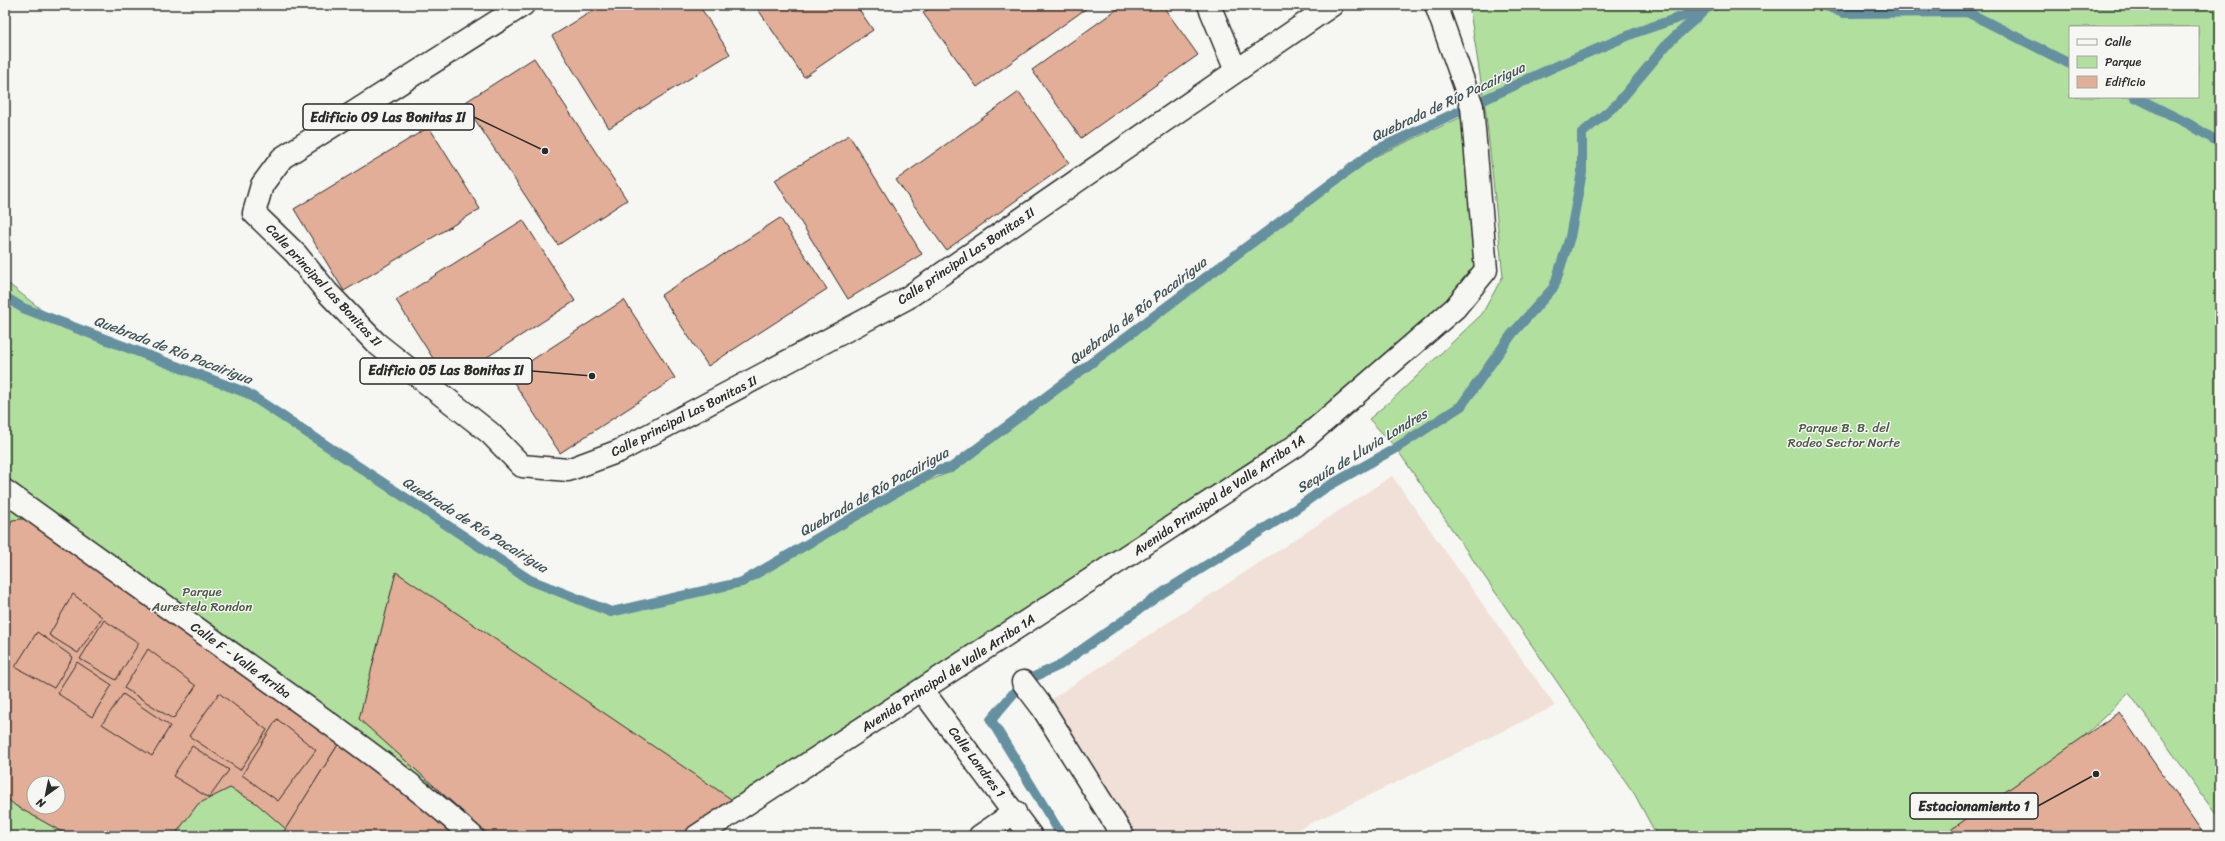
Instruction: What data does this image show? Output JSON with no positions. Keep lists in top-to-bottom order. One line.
{"streets":{"street":["Calle principal Las Bonitas II","Avenida Principal de Valle Arriba 1A","Calle F - Valle Arriba","Calle Londres 1"]},"crossings":[["Avenida Principal de Valle Arriba 1A","Calle Londres 1"]],"water":["Quebrada de Río Pacairigua","Sequía de Lluvia Londres"],"parks":["Parque B. B. del Rodeo Sector Norte","Parque Aurestela Rondon"],"places":["Edificio 09 Las Bonitas II","Edificio 05 Las Bonitas II","Estacionamiento 1"],"legend":["Calle","Parque","Edificio"],"north":"bottom left"}
